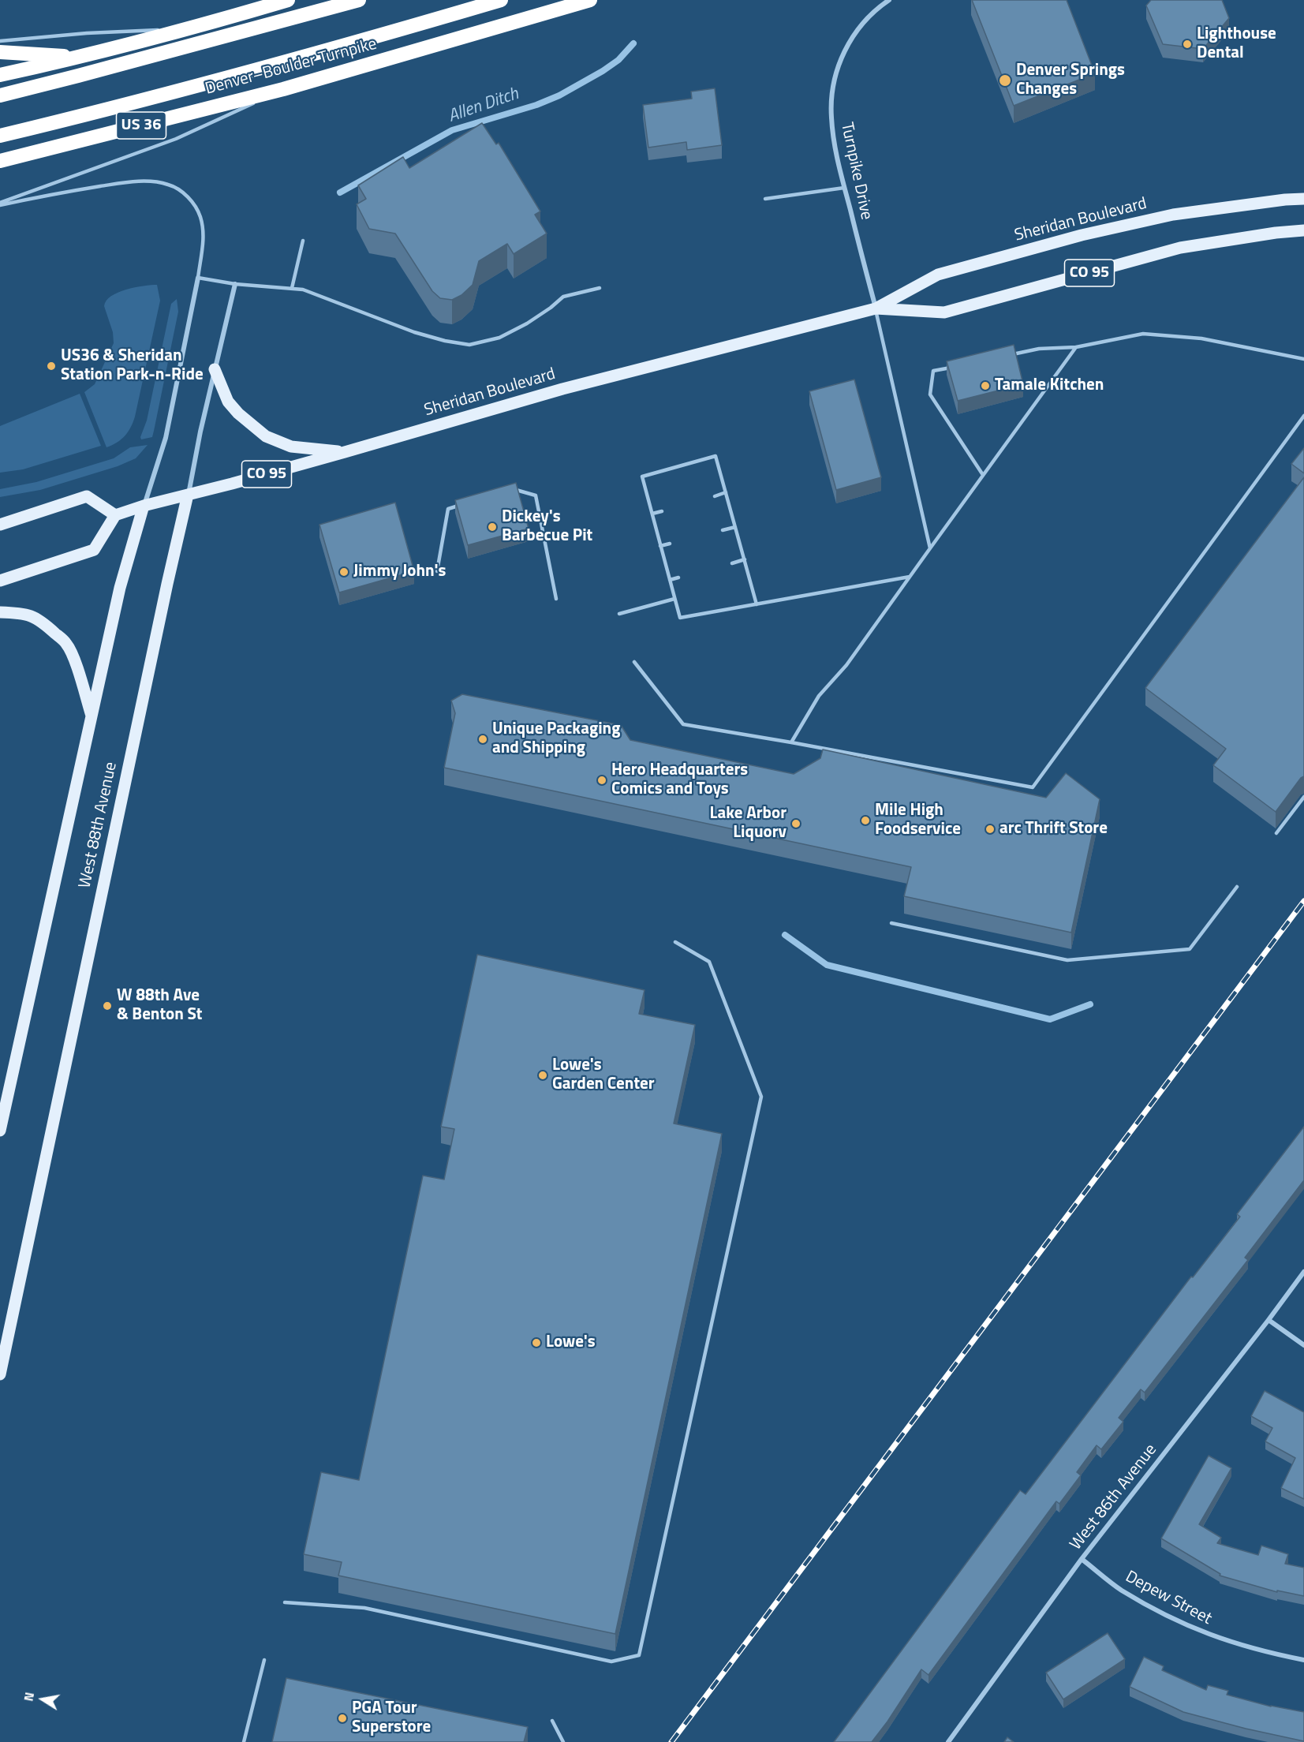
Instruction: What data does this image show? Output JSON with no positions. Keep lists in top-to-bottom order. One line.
{"streets":{"highway":["Denver–Boulder Turnpike","US 36"],"main road":["Sheridan Boulevard","CO 95","West 88th Avenue"],"street":["Turnpike Drive","West 86th Avenue","Depew Street"]},"crossings":[["Turnpike Drive","Sheridan Boulevard"],["Sheridan Boulevard","West 88th Avenue"],["West 86th Avenue","Depew Street"]],"water":["Allen Ditch"],"places":["Lighthouse Dental","Denver Springs Changes","US36 & Sheridan Station Park-n-Ride","Tamale Kitchen","Dickey's Barbecue Pit","Jimmy John's","Unique Packaging and Shipping","Hero Headquarters Comics and Toys","Mile High Foodservice","Lake Arbor Liquorv","arc Thrift Store","W 88th Ave & Benton St","Lowe's Garden Center","Lowe's","PGA Tour Superstore"],"north":"left"}
